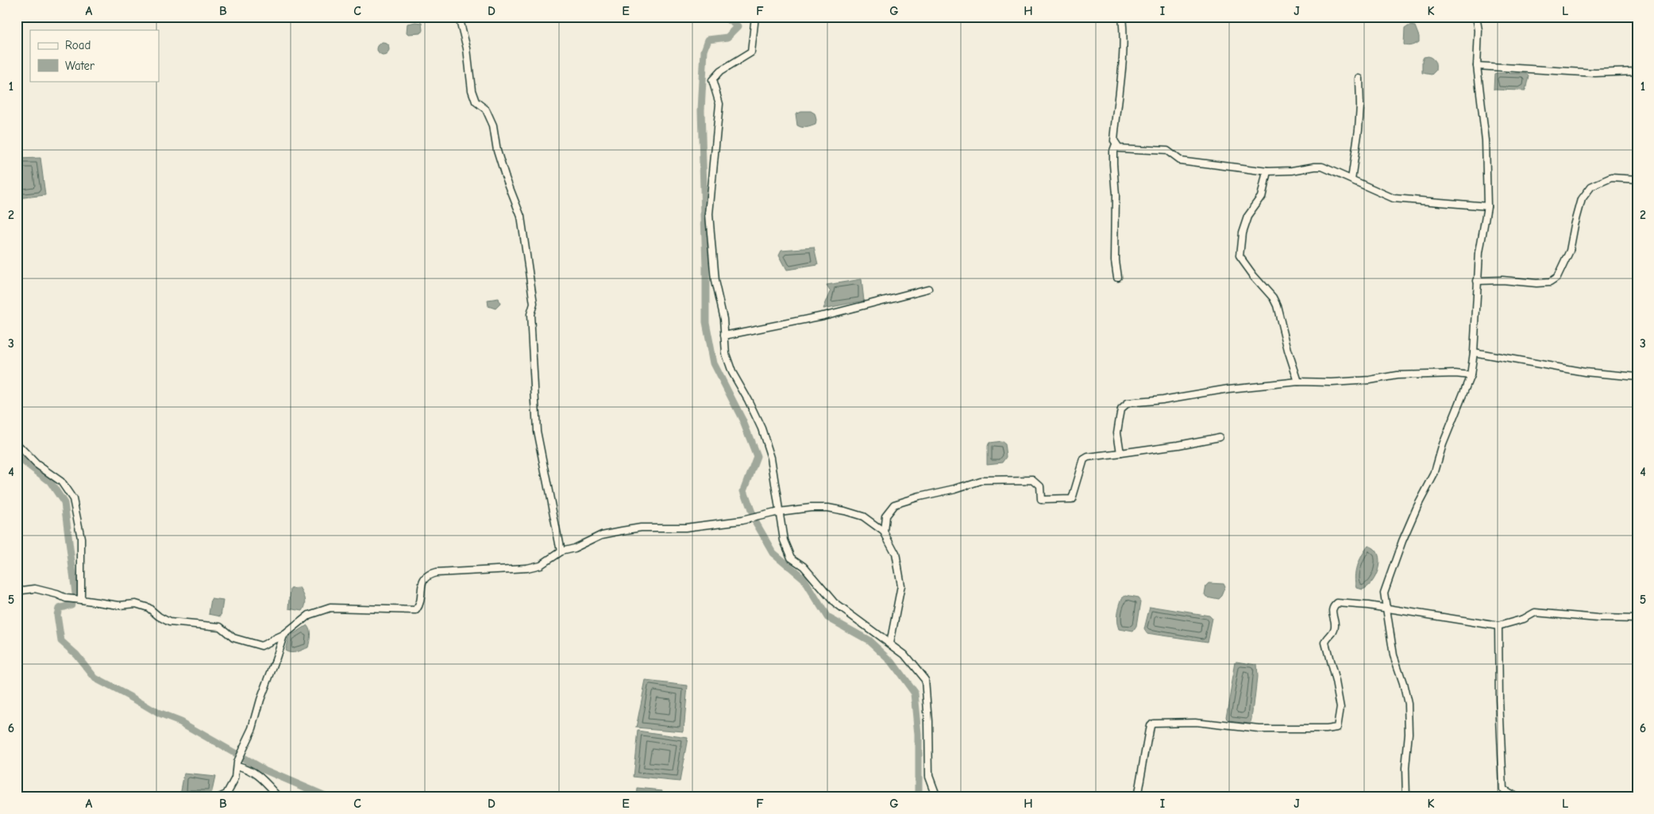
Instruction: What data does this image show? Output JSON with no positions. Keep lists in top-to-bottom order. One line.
{"legend":["Road","Water"],"grid":{"columns":["A","B","C","D","E","F","G","H","I","J","K","L"],"rows":["1","2","3","4","5","6"]}}
